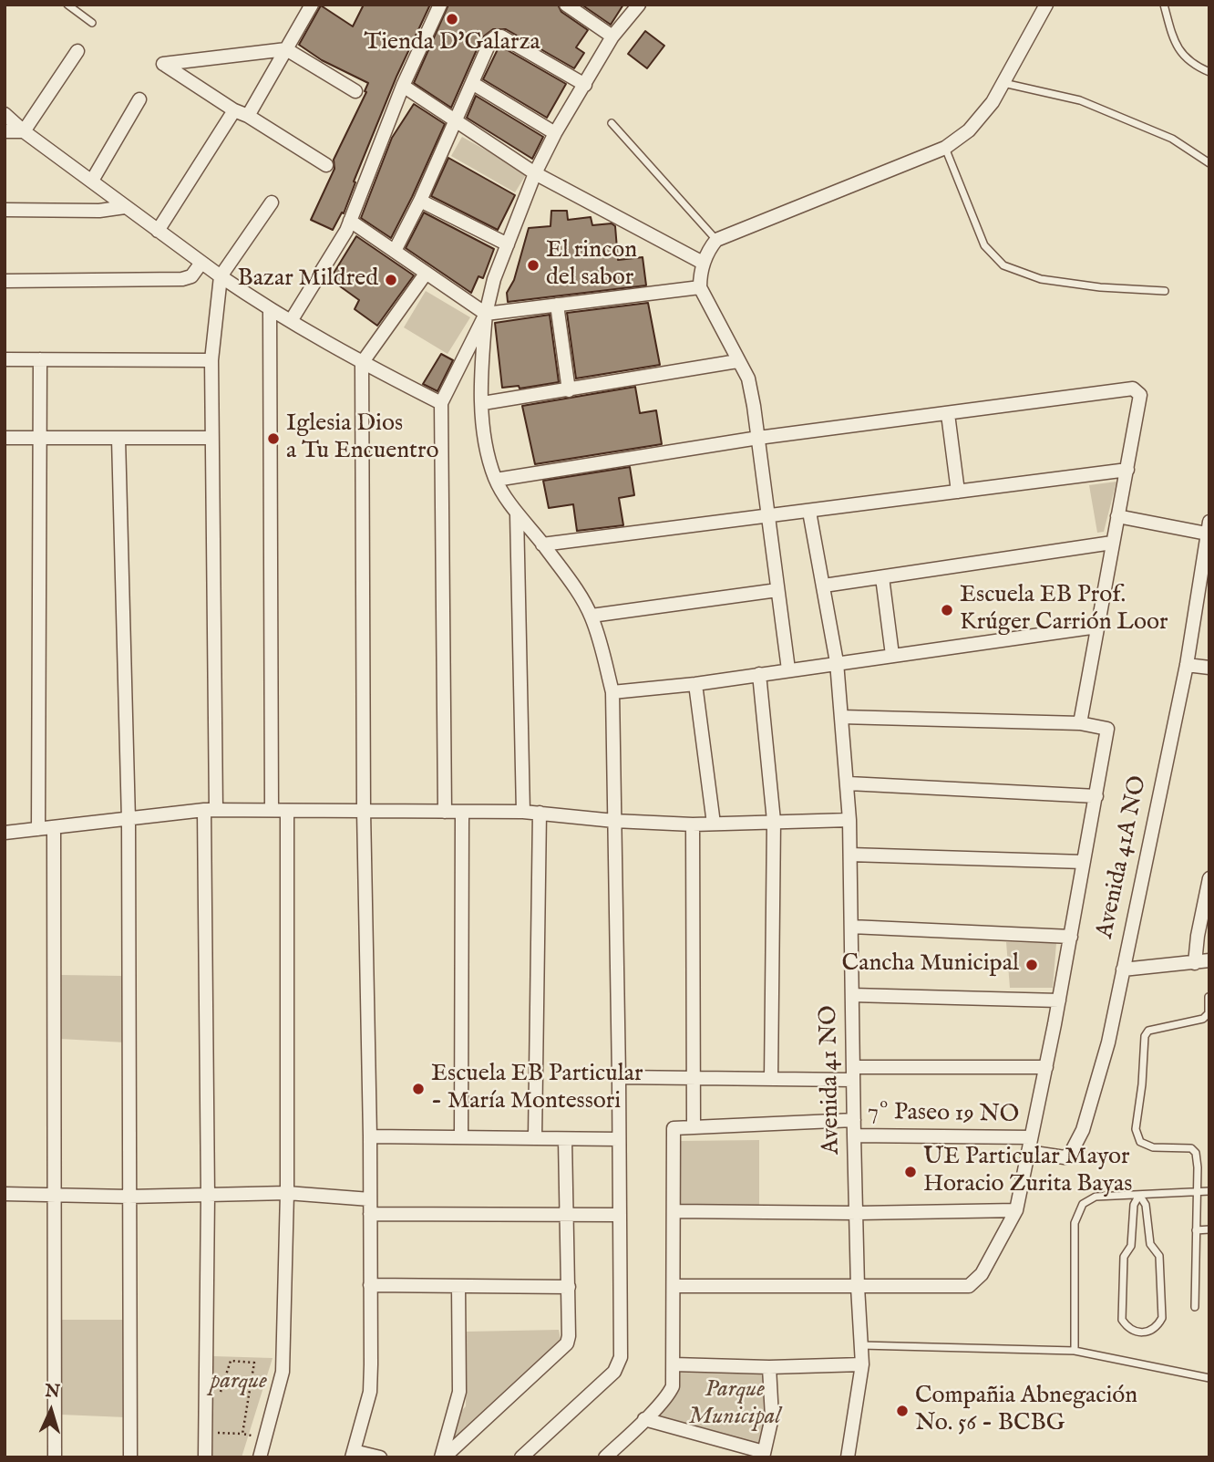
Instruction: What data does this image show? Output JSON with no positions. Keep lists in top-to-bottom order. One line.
{"streets":{"street":["Avenida 41A NO","Avenida 41 NO","7º Paseo 19 NO"]},"crossings":[["Avenida 41 NO","7º Paseo 19 NO"]],"parks":["parque","Parque Municipal"],"places":["Tienda D'Galarza","El rincon del sabor","Bazar Mildred","Iglesia Dios a Tu Encuentro","Escuela EB Prof. Krúger Carrión Loor","Cancha Municipal","Escuela EB Particular - María Montessori","UE Particular Mayor Horacio Zurita Bayas","Compañia Abnegación No. 56 - BCBG"],"north":"top"}
